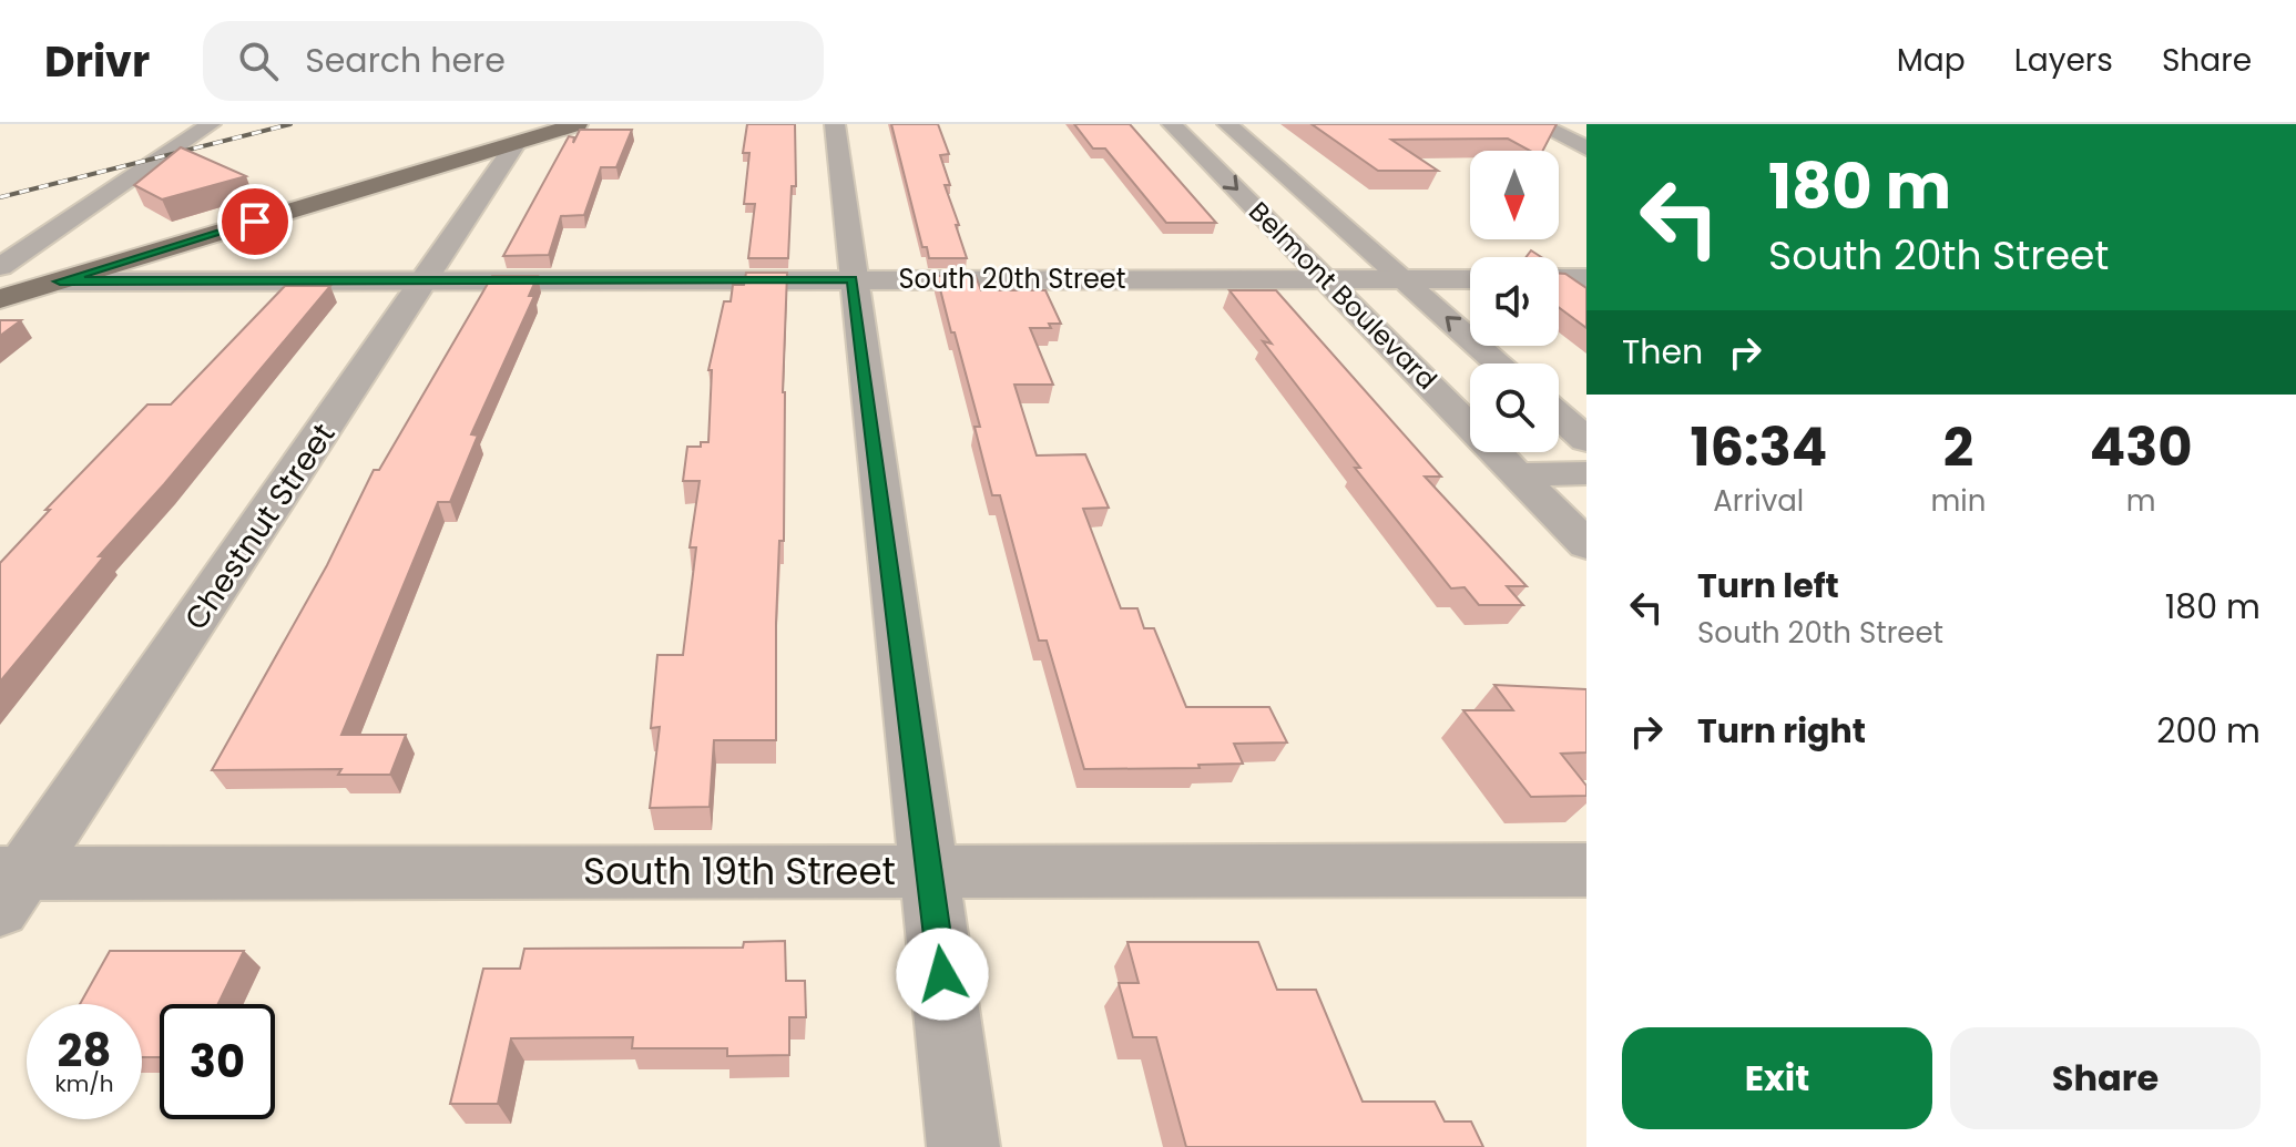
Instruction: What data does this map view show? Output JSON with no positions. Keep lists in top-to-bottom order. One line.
{"streets":{"street":["South 20th Street","Belmont Boulevard","Chestnut Street","South 19th Street"]},"crossings":[["South 20th Street","Belmont Boulevard"],["South 20th Street","Chestnut Street"],["Chestnut Street","South 19th Street"]],"north":"bottom","page":{"header":"Drivr","search":"Search here","nav":["Map","Layers","Share"],"turn":["180 m","South 20th Street"],"then":"Then","eta":["16:34","Arrival","2","min","430","m"],"list":[{"name":"Turn left","note":"South 20th Street","value":"180 m"},{"name":"Turn right","value":"200 m"}],"speed":"28 km/h","limit":"30","buttons":["Exit","Share"]}}
